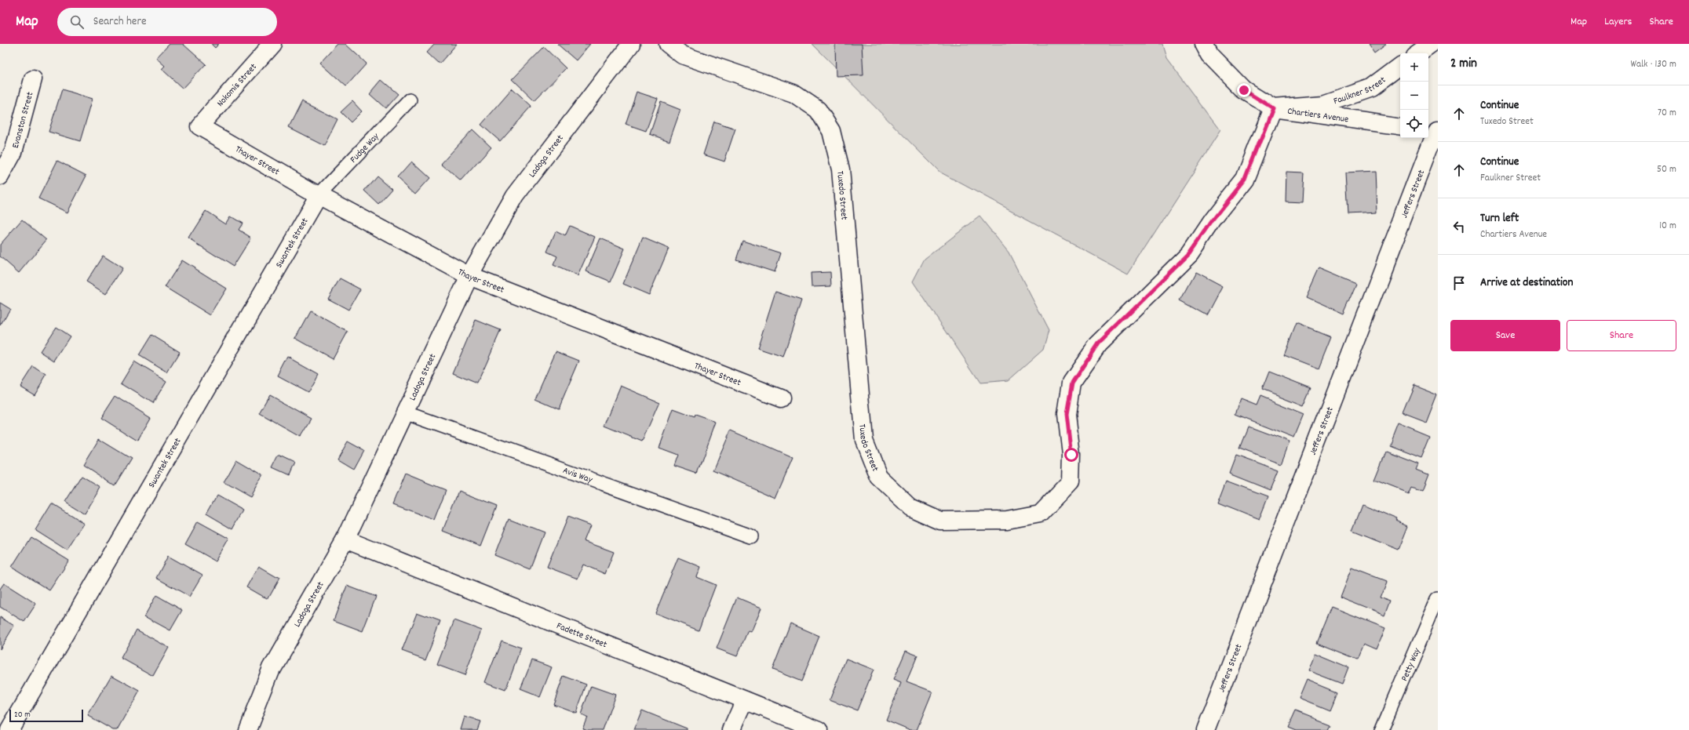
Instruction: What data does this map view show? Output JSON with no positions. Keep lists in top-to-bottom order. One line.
{"streets":{"street":["Nokomis Street","Faulkner Street","Chartiers Avenue","Evanston Street","Ladoga Street","Thayer Street","Jeffers Street","Tuxedo Street","Swantek Street","Fadette Street"],"lane":["Fudge Way","Avis Way","Petty Way"]},"crossings":[["Nokomis Street","Thayer Street"],["Faulkner Street","Chartiers Avenue"],["Faulkner Street","Tuxedo Street"],["Chartiers Avenue","Tuxedo Street"],["Fudge Way","Thayer Street"],["Fudge Way","Swantek Street"],["Ladoga Street","Thayer Street"],["Ladoga Street","Avis Way"],["Ladoga Street","Fadette Street"],["Thayer Street","Swantek Street"]],"scale_bar":"20 m","page":{"header":"Map","search":"Search here","nav":["Map","Layers","Share"],"heading":["2 min","Walk · 130 m"],"map_buttons":["+","−"],"list":[["Continue","Tuxedo Street","70 m"],["Continue","Faulkner Street","50 m"],["Turn left","Chartiers Avenue","10 m"],"Arrive at destination"],"buttons":["Save","Share"],"scale":"20 m"}}
